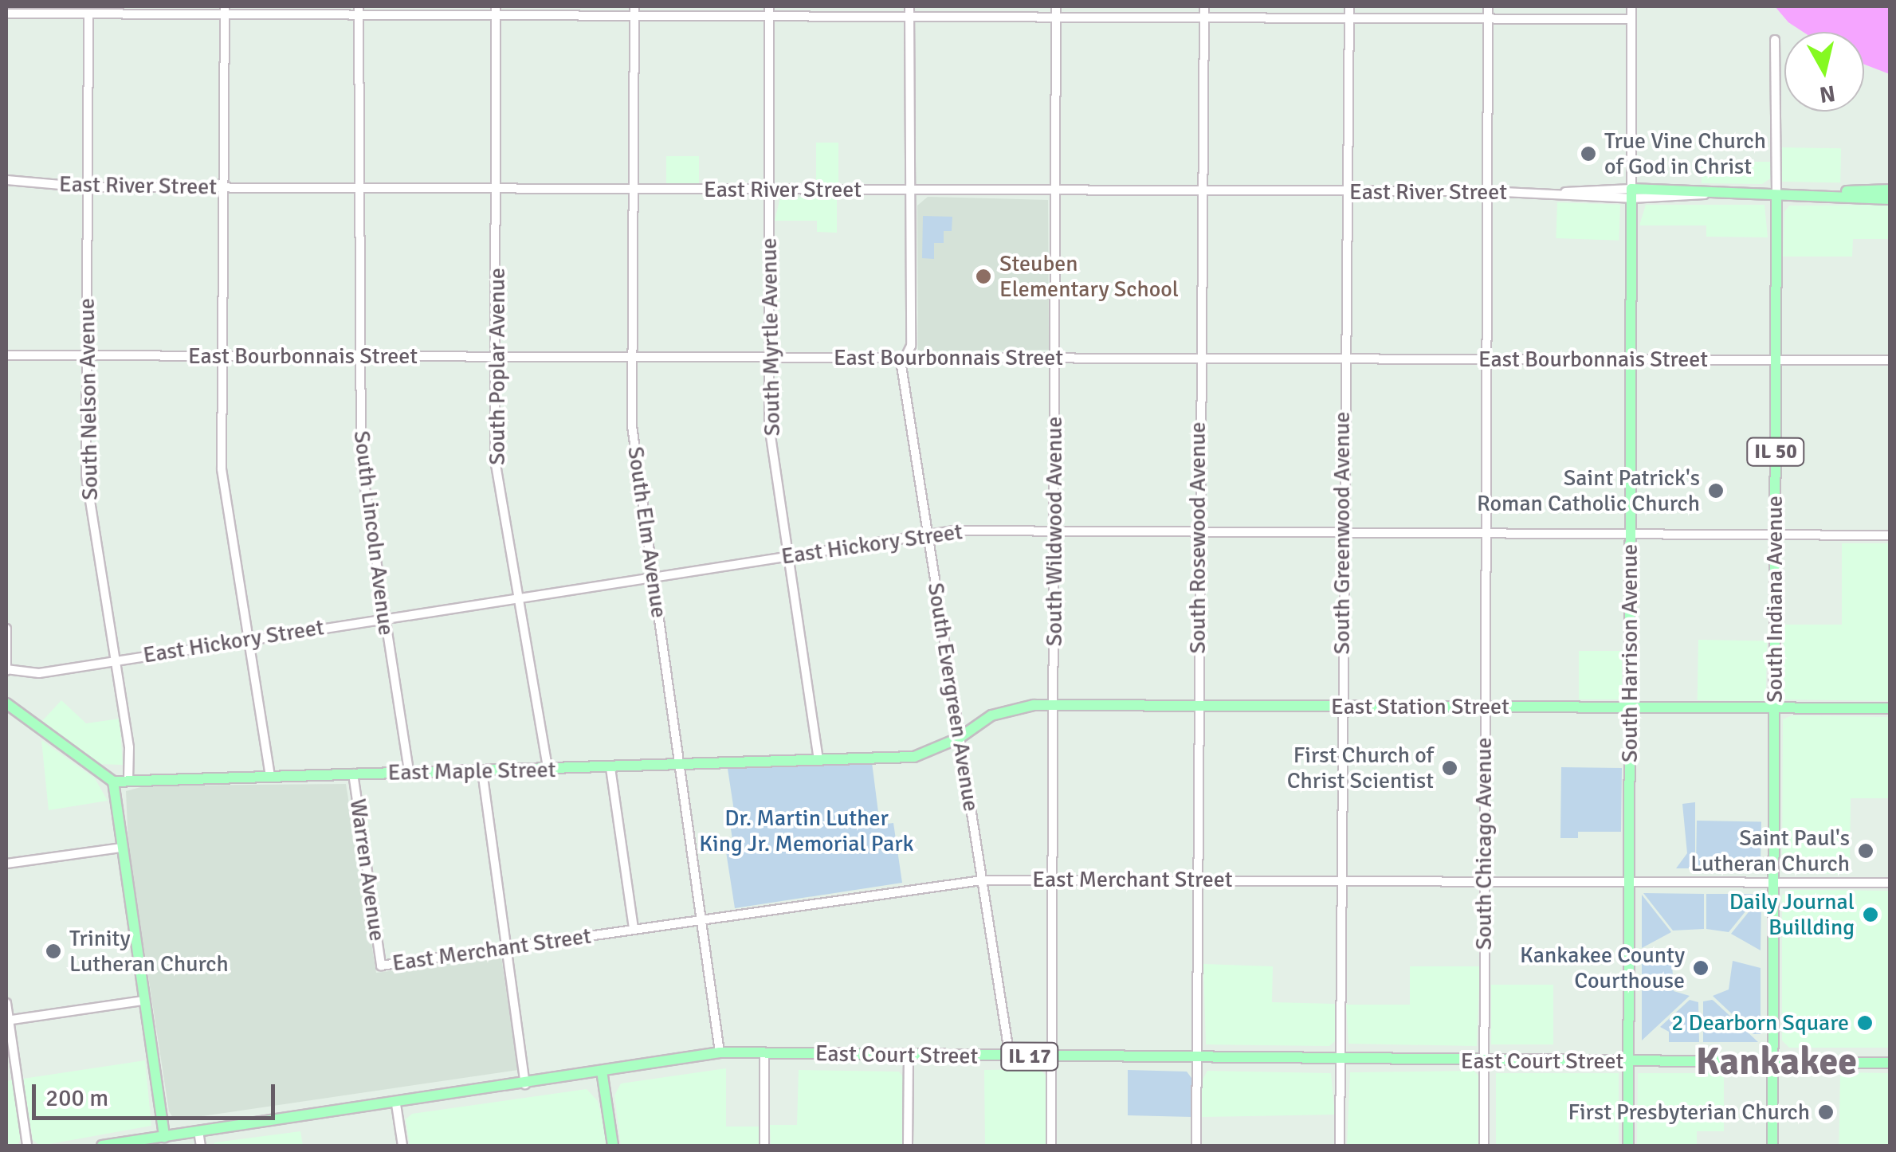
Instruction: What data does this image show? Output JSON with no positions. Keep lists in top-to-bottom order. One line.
{"streets":{"main road":["East River Street","IL 50","South Indiana Avenue","South Harrison Avenue","East Station Street","East Maple Street","East Court Street","IL 17"],"street":["South Myrtle Avenue","East Bourbonnais Street","South Poplar Avenue","South Nelson Avenue","South Wildwood Avenue","South Elm Avenue","South Lincoln Avenue","South Greenwood Avenue","South Rosewood Avenue","East Hickory Street","South Evergreen Avenue","South Chicago Avenue","Warren Avenue","East Merchant Street"]},"crossings":[["East River Street","South Myrtle Avenue"],["East River Street","South Poplar Avenue"],["East River Street","South Nelson Avenue"],["East River Street","South Wildwood Avenue"],["East River Street","South Elm Avenue"],["East River Street","South Lincoln Avenue"],["East River Street","South Greenwood Avenue"],["East River Street","South Rosewood Avenue"],["East River Street","South Indiana Avenue"],["East River Street","South Harrison Avenue"],["East River Street","South Evergreen Avenue"],["East River Street","South Chicago Avenue"],["South Myrtle Avenue","East Bourbonnais Street"],["South Myrtle Avenue","East Hickory Street"],["South Myrtle Avenue","East Maple Street"],["East Bourbonnais Street","South Poplar Avenue"],["East Bourbonnais Street","South Nelson Avenue"],["East Bourbonnais Street","South Wildwood Avenue"],["East Bourbonnais Street","South Elm Avenue"],["East Bourbonnais Street","South Lincoln Avenue"],["East Bourbonnais Street","South Greenwood Avenue"],["East Bourbonnais Street","South Rosewood Avenue"],["East Bourbonnais Street","South Indiana Avenue"],["East Bourbonnais Street","South Harrison Avenue"],["East Bourbonnais Street","South Evergreen Avenue"],["East Bourbonnais Street","South Chicago Avenue"],["South Poplar Avenue","East Hickory Street"],["South Poplar Avenue","East Maple Street"],["South Nelson Avenue","East Hickory Street"],["South Nelson Avenue","East Maple Street"],["IL 50","South Indiana Avenue"],["IL 50","East Court Street"],["South Wildwood Avenue","East Hickory Street"],["South Wildwood Avenue","East Station Street"],["South Wildwood Avenue","East Merchant Street"],["South Wildwood Avenue","East Court Street"],["South Elm Avenue","East Hickory Street"],["South Elm Avenue","East Maple Street"],["South Elm Avenue","East Merchant Street"],["South Elm Avenue","East Court Street"],["South Lincoln Avenue","East Hickory Street"],["South Lincoln Avenue","East Maple Street"],["South Greenwood Avenue","East Hickory Street"],["South Greenwood Avenue","East Station Street"],["South Greenwood Avenue","East Merchant Street"],["South Greenwood Avenue","East Court Street"],["South Rosewood Avenue","East Hickory Street"],["South Rosewood Avenue","East Station Street"],["South Rosewood Avenue","East Merchant Street"],["South Rosewood Avenue","East Court Street"],["East Hickory Street","South Indiana Avenue"],["East Hickory Street","South Harrison Avenue"],["East Hickory Street","South Evergreen Avenue"],["East Hickory Street","South Chicago Avenue"],["South Indiana Avenue","East Station Street"],["South Indiana Avenue","East Merchant Street"],["South Indiana Avenue","East Court Street"],["South Harrison Avenue","East Station Street"],["South Harrison Avenue","East Merchant Street"],["South Harrison Avenue","East Court Street"],["South Evergreen Avenue","East Station Street"],["South Evergreen Avenue","East Maple Street"],["South Evergreen Avenue","East Merchant Street"],["South Evergreen Avenue","East Court Street"],["East Station Street","East Maple Street"],["East Station Street","South Chicago Avenue"],["East Maple Street","Warren Avenue"],["South Chicago Avenue","East Merchant Street"],["South Chicago Avenue","East Court Street"],["Warren Avenue","East Merchant Street"]],"districts":["Kankakee"],"parks":["Dr. Martin Luther King Jr. Memorial Park"],"places":["True Vine Church of God in Christ","Steuben Elementary School","Saint Patrick's Roman Catholic Church","First Church of Christ Scientist","Saint Paul's Lutheran Church","Daily Journal Buillding","Trinity Lutheran Church","Kankakee County Courthouse","2 Dearborn Square","First Presbyterian Church"],"scale_bar":"200 m","north":"bottom"}
